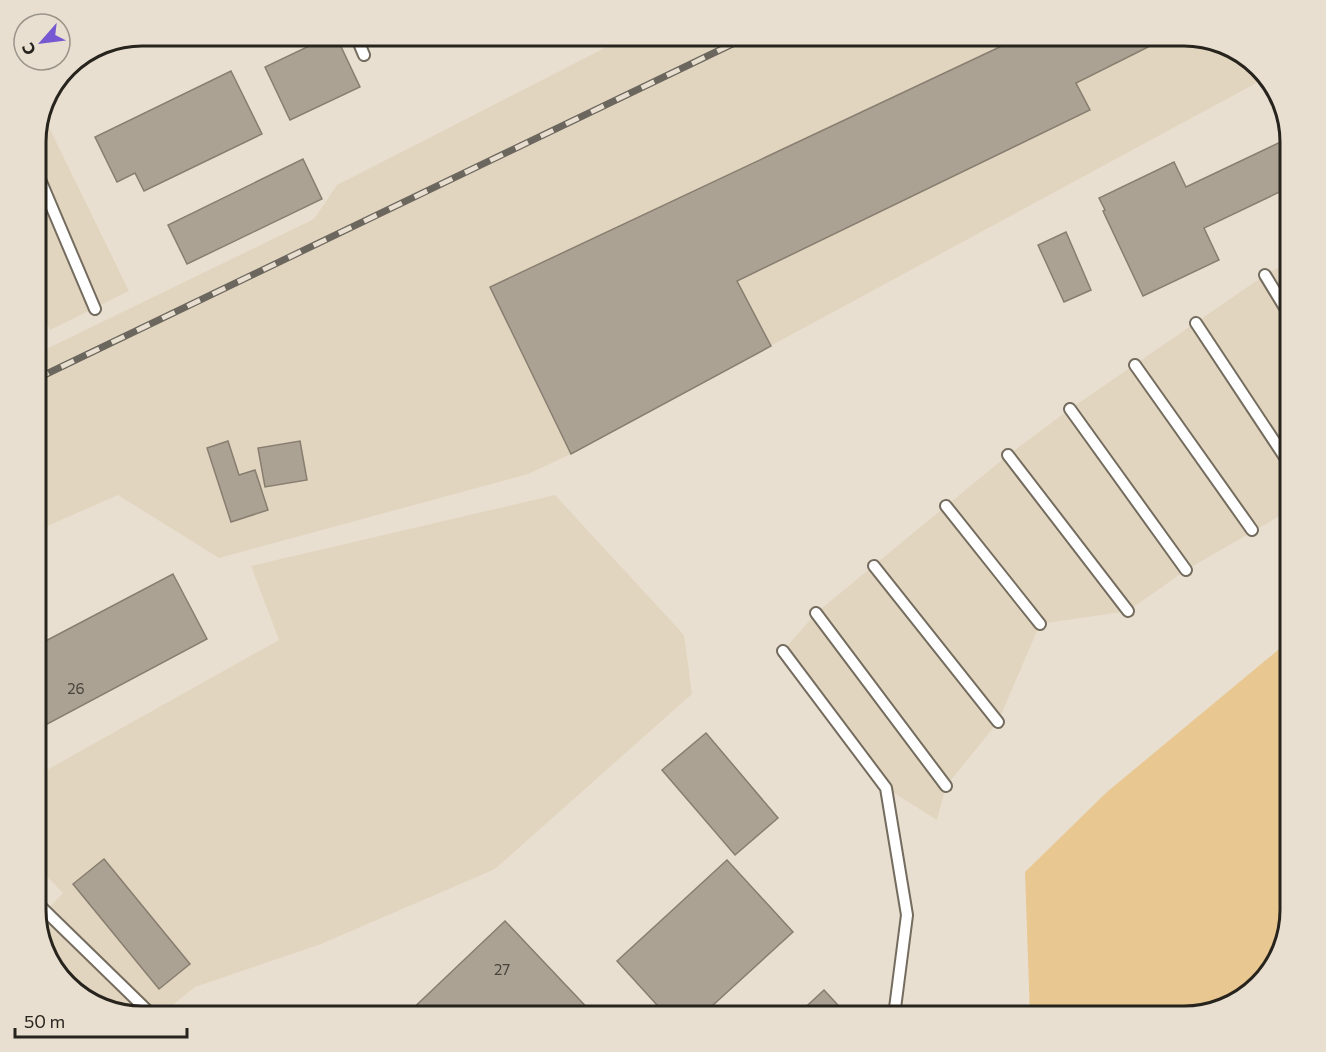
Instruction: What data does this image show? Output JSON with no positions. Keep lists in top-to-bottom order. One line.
{"house_numbers":["26","27"],"scale_bar":"50 m","north":"bottom left"}
